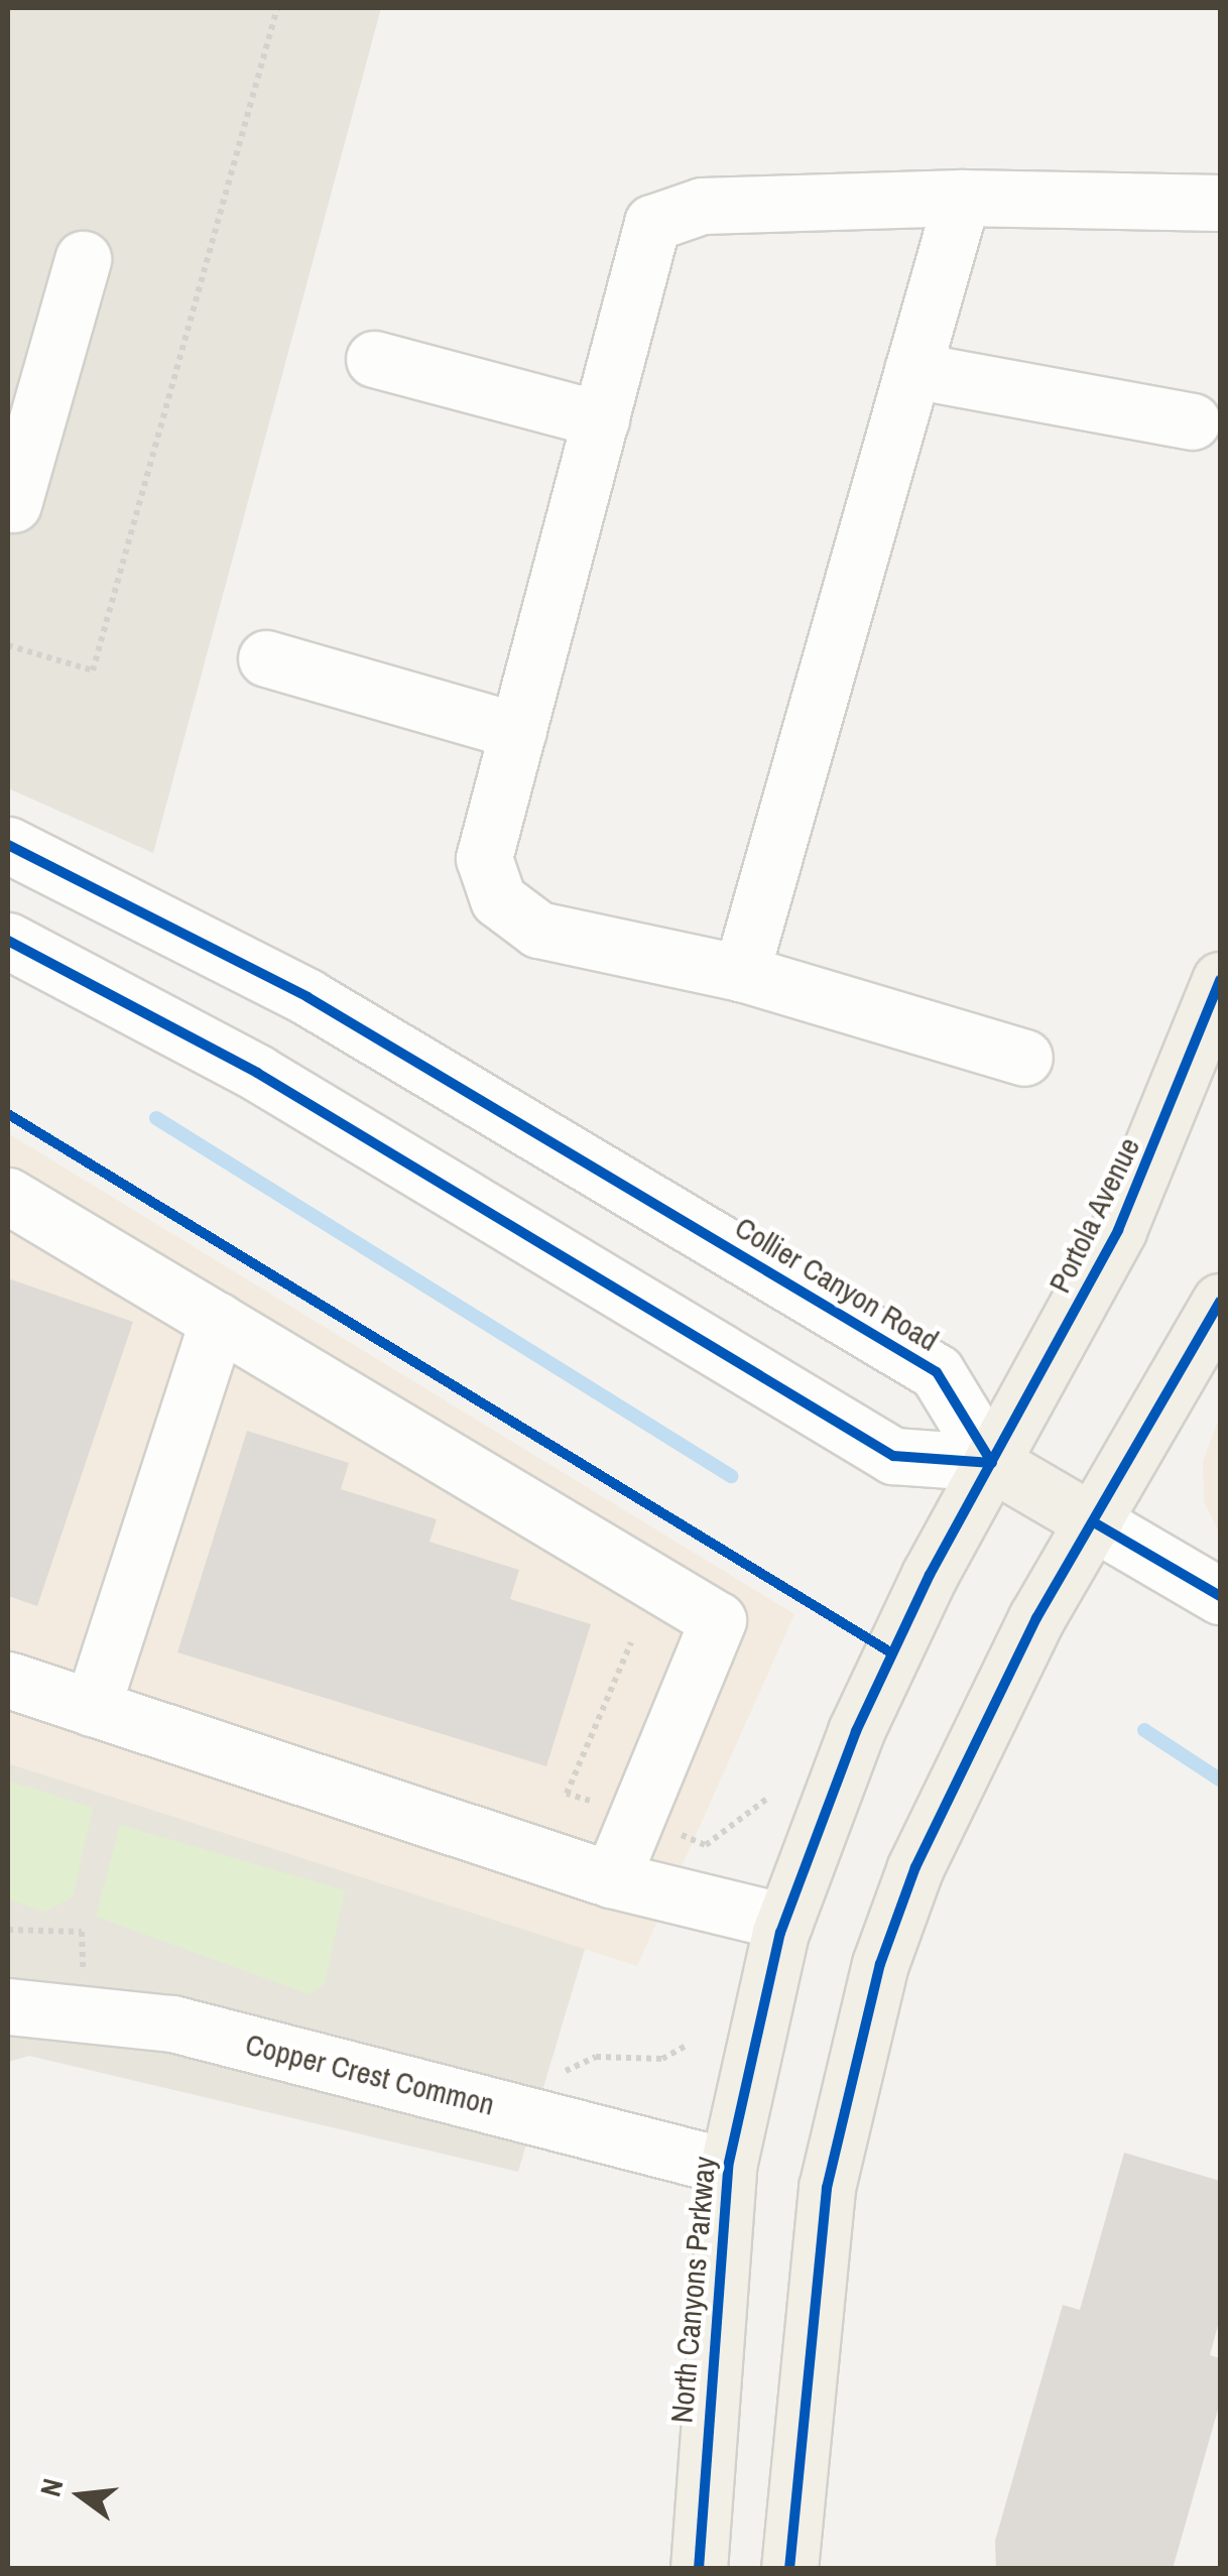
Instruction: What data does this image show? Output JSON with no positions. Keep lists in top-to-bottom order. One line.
{"streets":{"main road":["Portola Avenue","Collier Canyon Road","North Canyons Parkway"],"street":["Copper Crest Common"]},"crossings":[["Portola Avenue","Collier Canyon Road"],["Portola Avenue","North Canyons Parkway"],["Collier Canyon Road","North Canyons Parkway"],["Copper Crest Common","North Canyons Parkway"]],"north":"left"}
